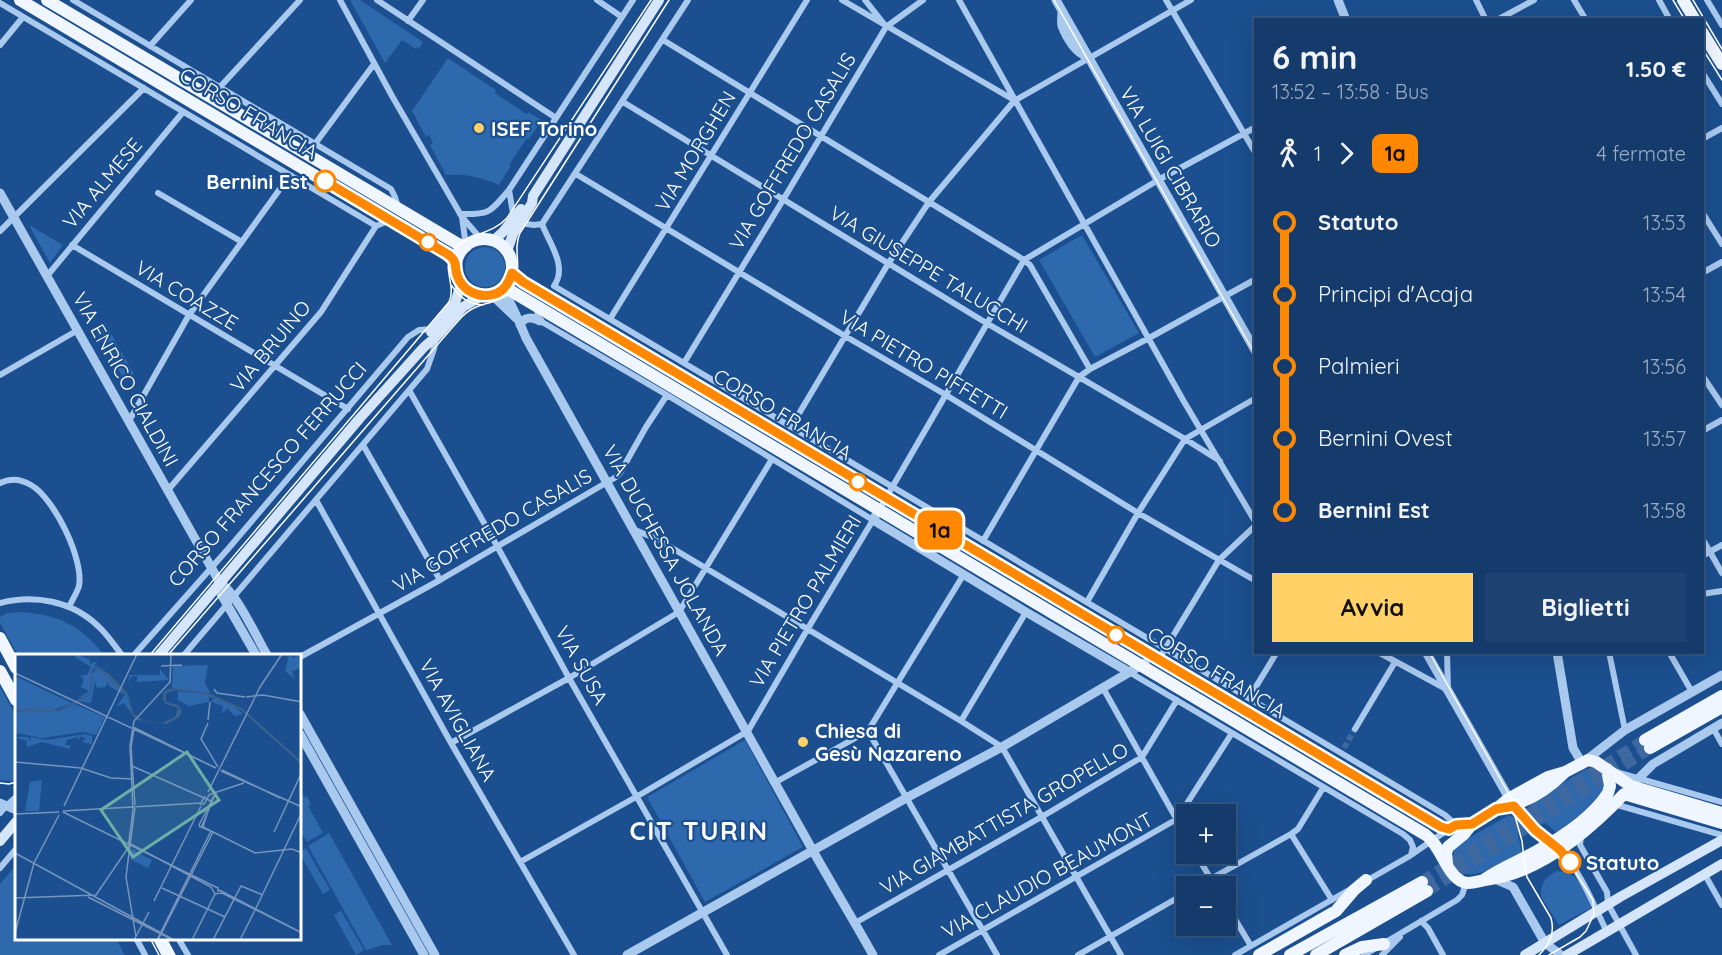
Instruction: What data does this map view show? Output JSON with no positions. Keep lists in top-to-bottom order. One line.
{"streets":{"main road":["CORSO FRANCIA","CORSO FRANCESCO FERRUCCI"],"street":["VIA MORGHEN","VIA GOFFREDO CASALIS","VIA LUIGI CIBRARIO","VIA ALMESE","VIA GIUSEPPE TALUCCHI","VIA COAZZE","VIA BRUINO","VIA PIETRO PIFFETTI","VIA ENRICO CIALDINI","VIA DUCHESSA JOLANDA","VIA PIETRO PALMIERI","VIA SUSA","VIA AVIGLIANA","VIA GIAMBATTISTA GROPELLO","VIA CLAUDIO BEAUMONT"]},"crossings":[["CORSO FRANCIA","VIA MORGHEN"],["CORSO FRANCIA","VIA GOFFREDO CASALIS"],["CORSO FRANCIA","VIA ALMESE"],["CORSO FRANCIA","VIA BRUINO"],["CORSO FRANCIA","VIA DUCHESSA JOLANDA"],["CORSO FRANCIA","VIA PIETRO PALMIERI"],["CORSO FRANCIA","VIA GIAMBATTISTA GROPELLO"],["CORSO FRANCIA","VIA CLAUDIO BEAUMONT"],["VIA MORGHEN","VIA GIUSEPPE TALUCCHI"],["VIA MORGHEN","VIA PIETRO PIFFETTI"],["VIA GOFFREDO CASALIS","VIA GIUSEPPE TALUCCHI"],["VIA GOFFREDO CASALIS","VIA PIETRO PIFFETTI"],["VIA GOFFREDO CASALIS","VIA DUCHESSA JOLANDA"],["VIA GOFFREDO CASALIS","VIA SUSA"],["VIA GOFFREDO CASALIS","VIA AVIGLIANA"],["VIA LUIGI CIBRARIO","VIA PIETRO PALMIERI"],["VIA ALMESE","VIA COAZZE"],["VIA ALMESE","VIA ENRICO CIALDINI"],["VIA GIUSEPPE TALUCCHI","VIA PIETRO PALMIERI"],["VIA COAZZE","VIA BRUINO"],["VIA COAZZE","CORSO FRANCESCO FERRUCCI"],["VIA BRUINO","VIA ENRICO CIALDINI"],["VIA PIETRO PIFFETTI","VIA PIETRO PALMIERI"],["VIA ENRICO CIALDINI","CORSO FRANCESCO FERRUCCI"],["VIA DUCHESSA JOLANDA","VIA PIETRO PALMIERI"],["VIA DUCHESSA JOLANDA","VIA GIAMBATTISTA GROPELLO"],["VIA PIETRO PALMIERI","VIA SUSA"],["VIA PIETRO PALMIERI","VIA AVIGLIANA"]],"districts":["CIT TURIN"],"places":["ISEF Torino","Bernini Est","Chiesa di Gesù Nazareno","Statuto"],"lines":["bus line 1a"],"page":{"on_map":"1a","heading":["6 min","13:52 – 13:58 · Bus","1.50 €"],"legs":["1","1a","4 fermate"],"list":[{"name":"Statuto","value":"13:53"},{"name":"Principi d'Acaja","value":"13:54"},{"name":"Palmieri","value":"13:56"},{"name":"Bernini Ovest","value":"13:57"},{"name":"Bernini Est","value":"13:58"}],"buttons":["Avvia","Biglietti"],"map_buttons":["+","−"]}}
